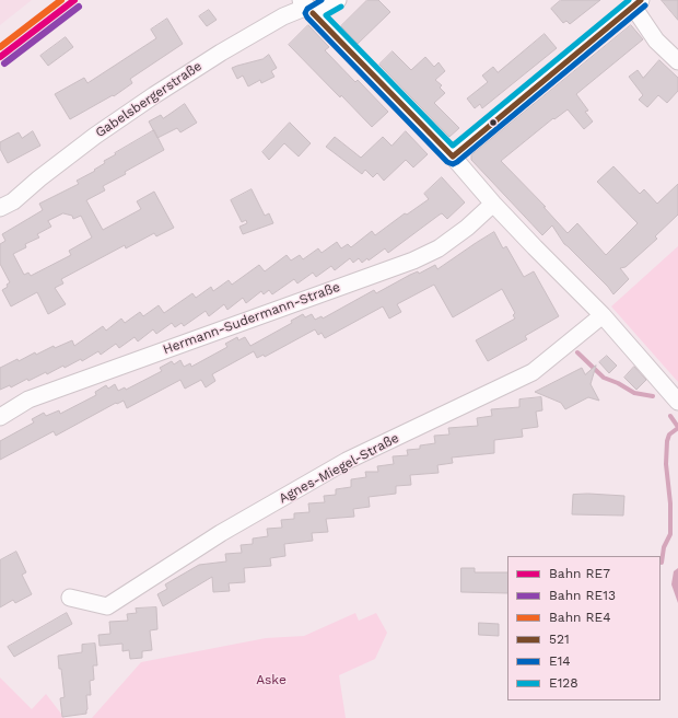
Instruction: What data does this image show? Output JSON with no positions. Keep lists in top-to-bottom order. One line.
{"streets":{"street":["Gabelsbergerstraße","Hermann-Sudermann-Straße","Agnes-Miegel-Straße"]},"parks":["Aske"],"lines":["rail line RE7","rail line RE4","transit line 521","transit line E14","transit line E128","rail line RE13"],"legend":["Bahn RE7","Bahn RE13","Bahn RE4","521","E14","E128"]}
